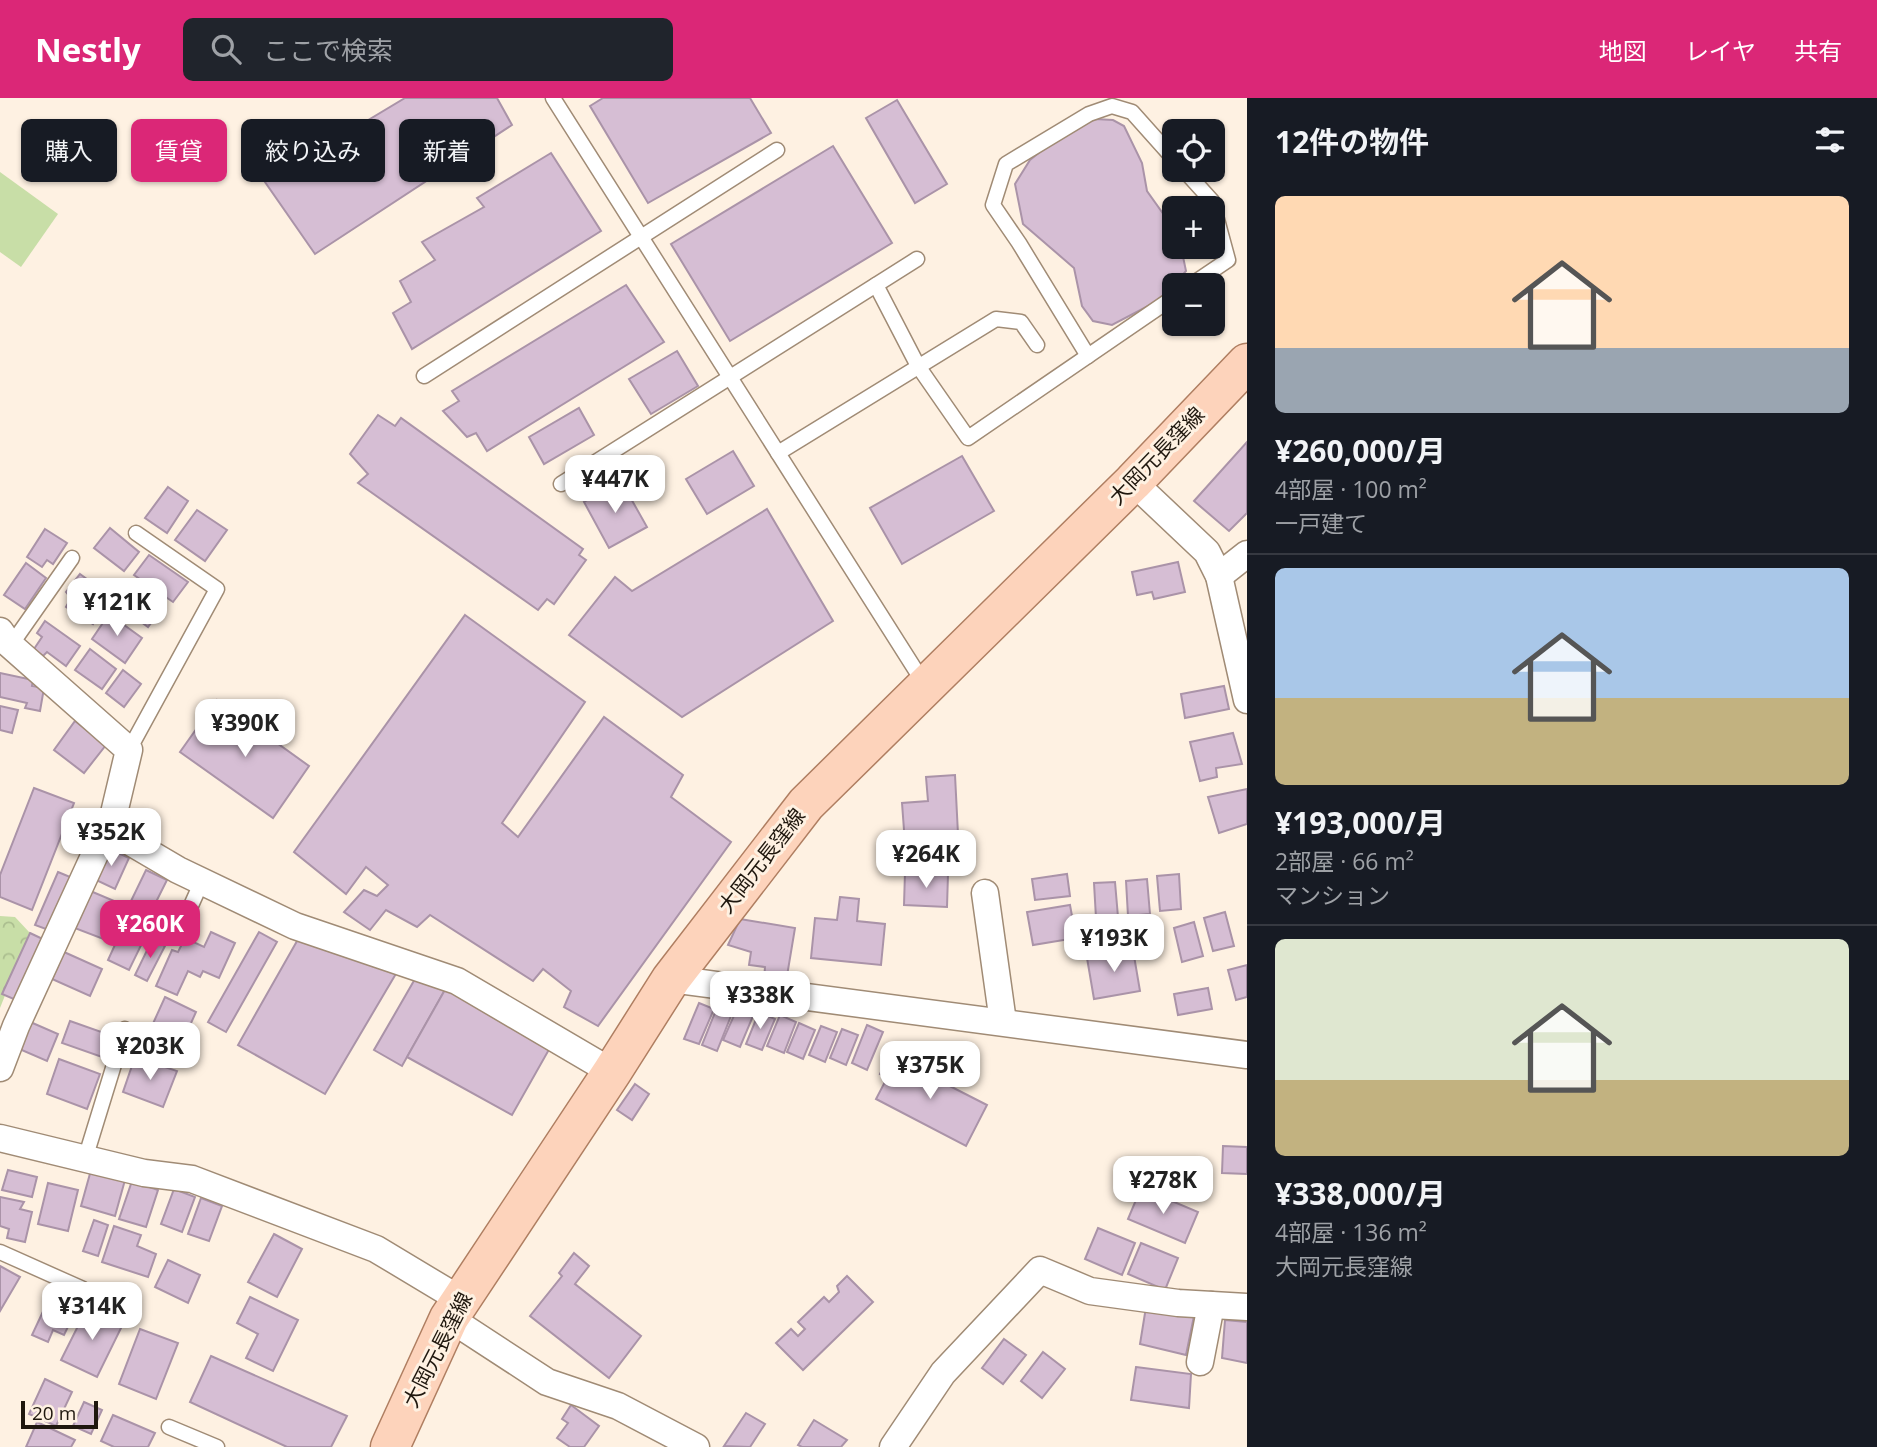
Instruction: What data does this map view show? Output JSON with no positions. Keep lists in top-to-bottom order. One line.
{"streets":{"main road":["大岡元長窪線"]},"scale_bar":"20 m","page":{"header":"Nestly","search":"ここで検索","nav":["地図","レイヤ","共有"],"heading":"12件の物件","map_buttons":["+","−"],"chip":["購入","賃貸","絞り込み","新着"],"list":[{"name":"¥260,000/月","note":"4部屋 · 100 m² · 一戸建て"},{"name":"¥193,000/月","note":"2部屋 · 66 m² · マンション"},{"name":"¥338,000/月","note":"4部屋 · 136 m² · 大岡元長窪線"}],"price":["¥447K","¥121K","¥390K","¥352K","¥264K","¥260K","¥193K","¥338K","¥203K","¥375K","¥278K","¥314K"],"scale":"20 m"}}
